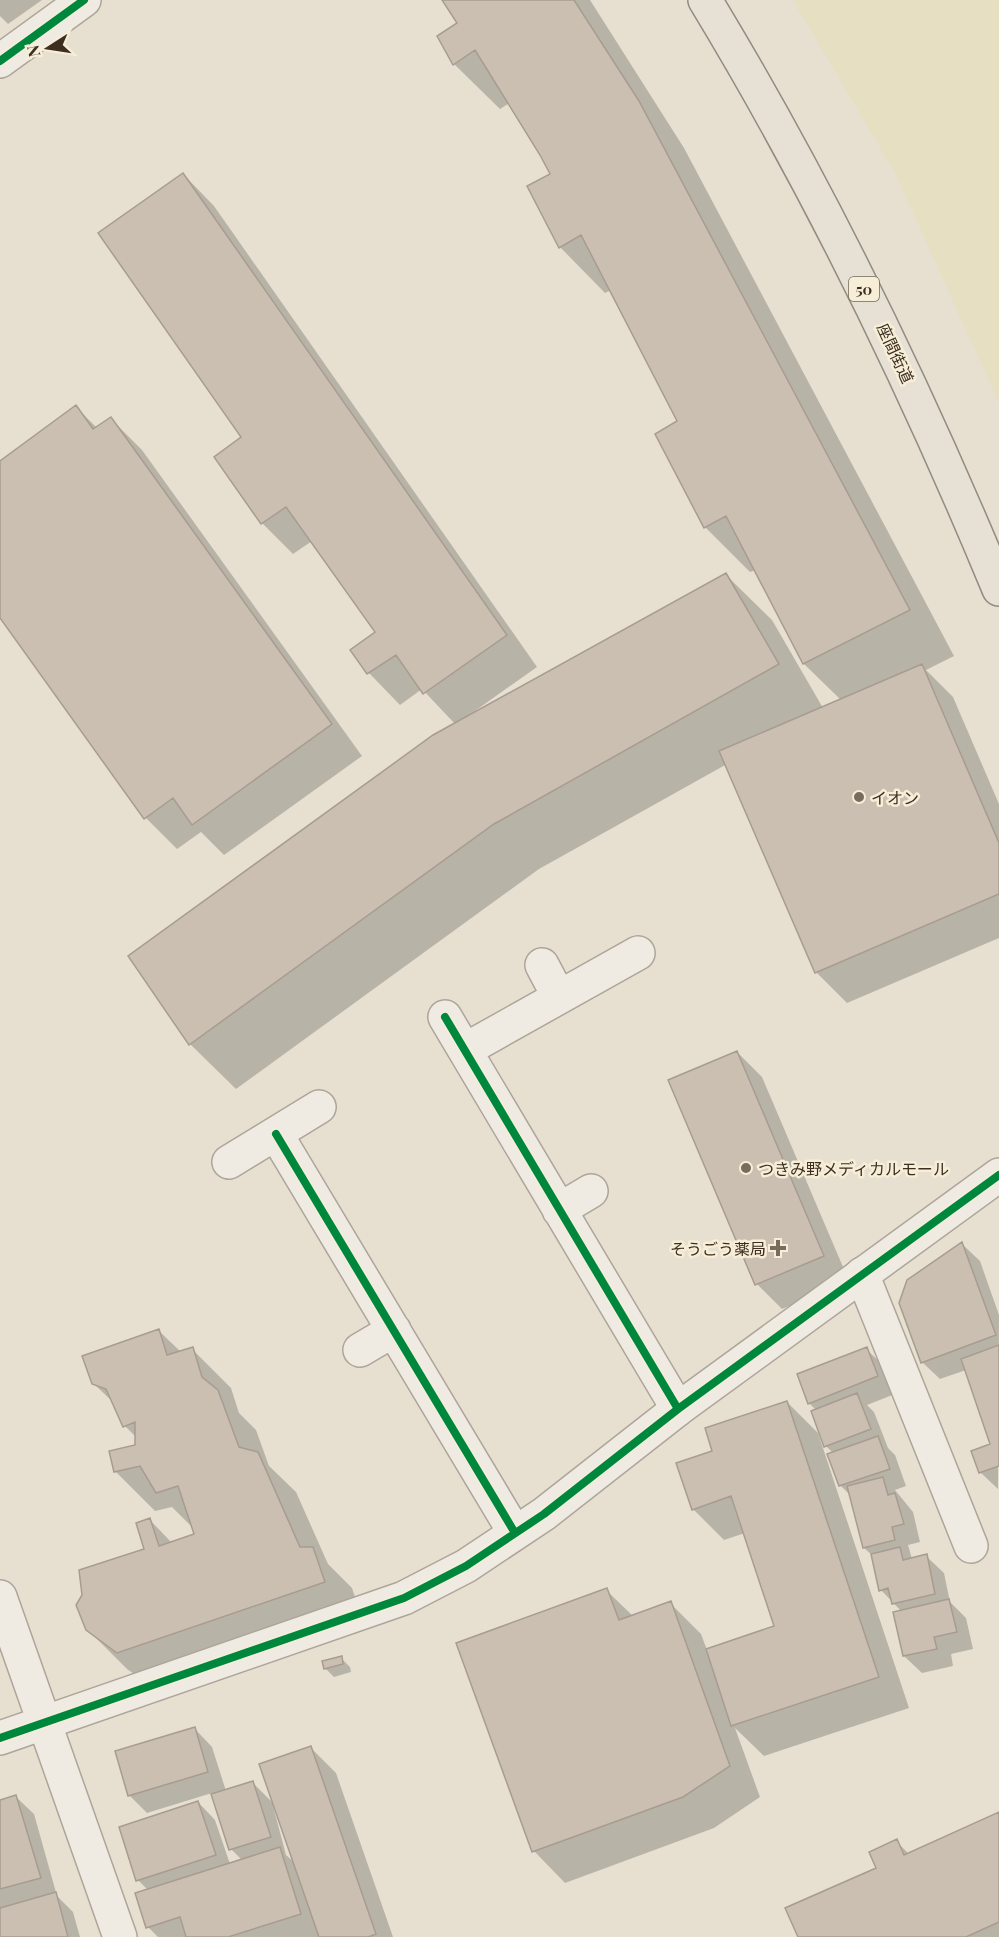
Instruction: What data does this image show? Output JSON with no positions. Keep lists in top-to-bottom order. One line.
{"streets":{"main road":["50","座間街道"]},"places":{"other":["イオン","つきみ野メディカルモール"],"health":["そうごう薬局"]},"north":"left"}
